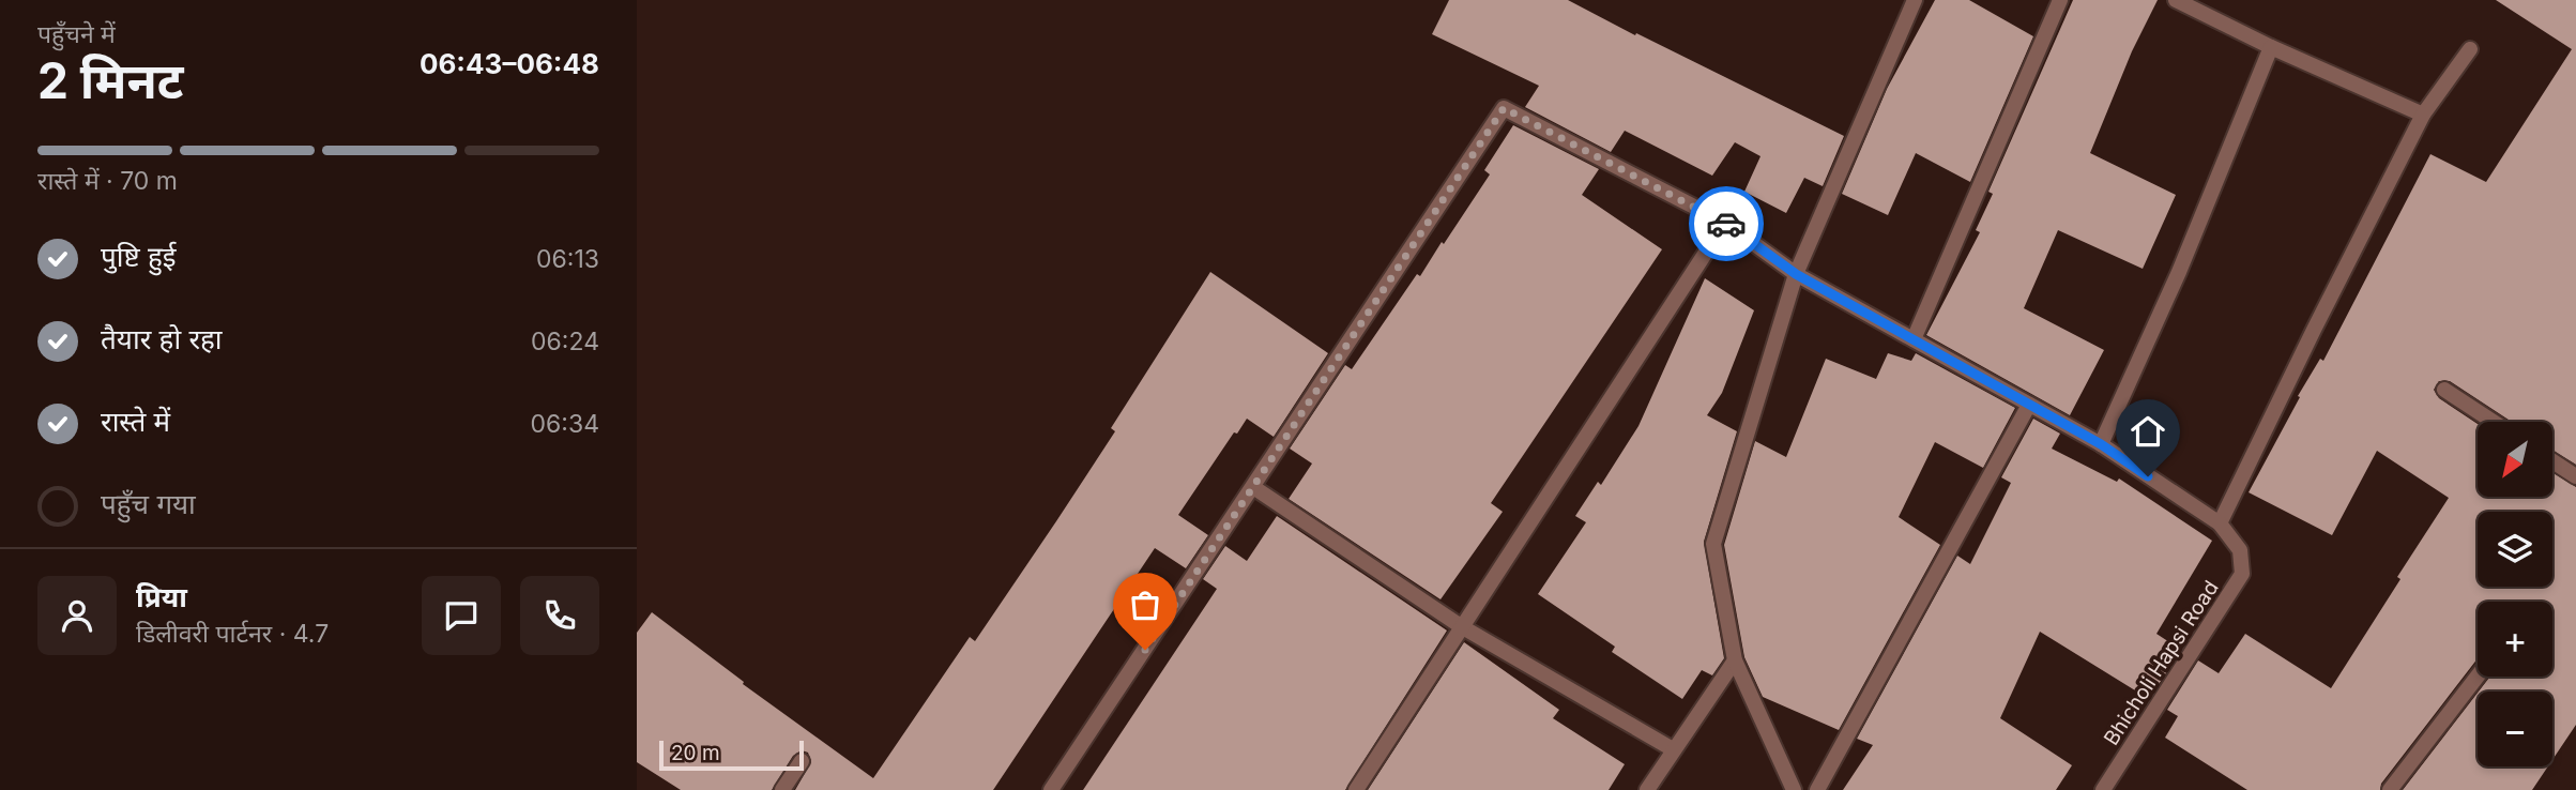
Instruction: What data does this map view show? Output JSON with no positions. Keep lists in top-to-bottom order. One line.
{"streets":{"street":["Bhicholi Hapsi Road"]},"scale_bar":"20 m","north":"bottom left","page":{"heading":["2 मिनट","पहुँचने में","06:43–06:48"],"panel":["प्रिया","डिलीवरी पार्टनर · 4.7"],"bar":"रास्ते में · 70 m","list":[["पुष्टि हुई","06:13"],["तैयार हो रहा","06:24"],["रास्ते में","06:34"],"पहुँच गया"],"map_buttons":["+","−"],"scale":"20 m"}}
